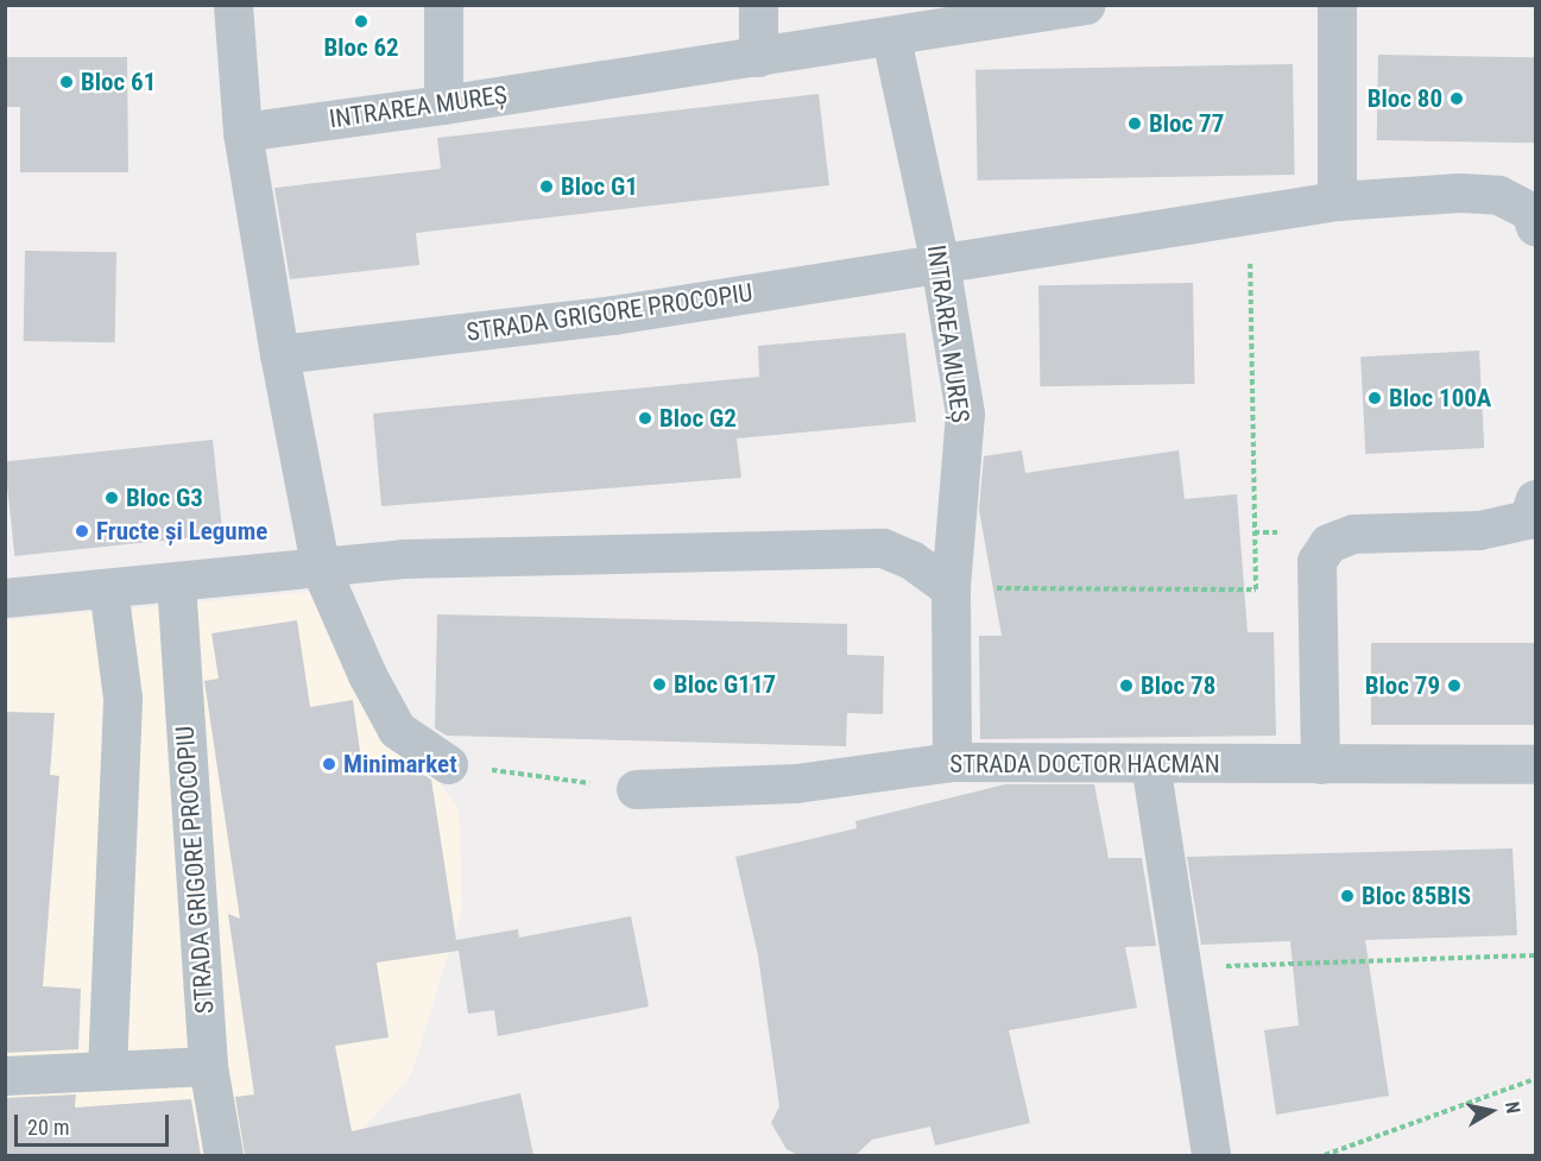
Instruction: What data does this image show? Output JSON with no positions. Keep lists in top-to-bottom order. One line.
{"streets":{"street":["INTRAREA MUREȘ","STRADA GRIGORE PROCOPIU","STRADA DOCTOR HACMAN"]},"crossings":[["INTRAREA MUREȘ","STRADA GRIGORE PROCOPIU"],["INTRAREA MUREȘ","STRADA DOCTOR HACMAN"]],"places":["Bloc 62","Bloc 61","Bloc 80","Bloc 77","Bloc G1","Bloc 100A","Bloc G2","Bloc G3","Fructe și Legume","Bloc G117","Bloc 78","Bloc 79","Minimarket","Bloc 85BIS"],"scale_bar":"20 m","north":"right"}
